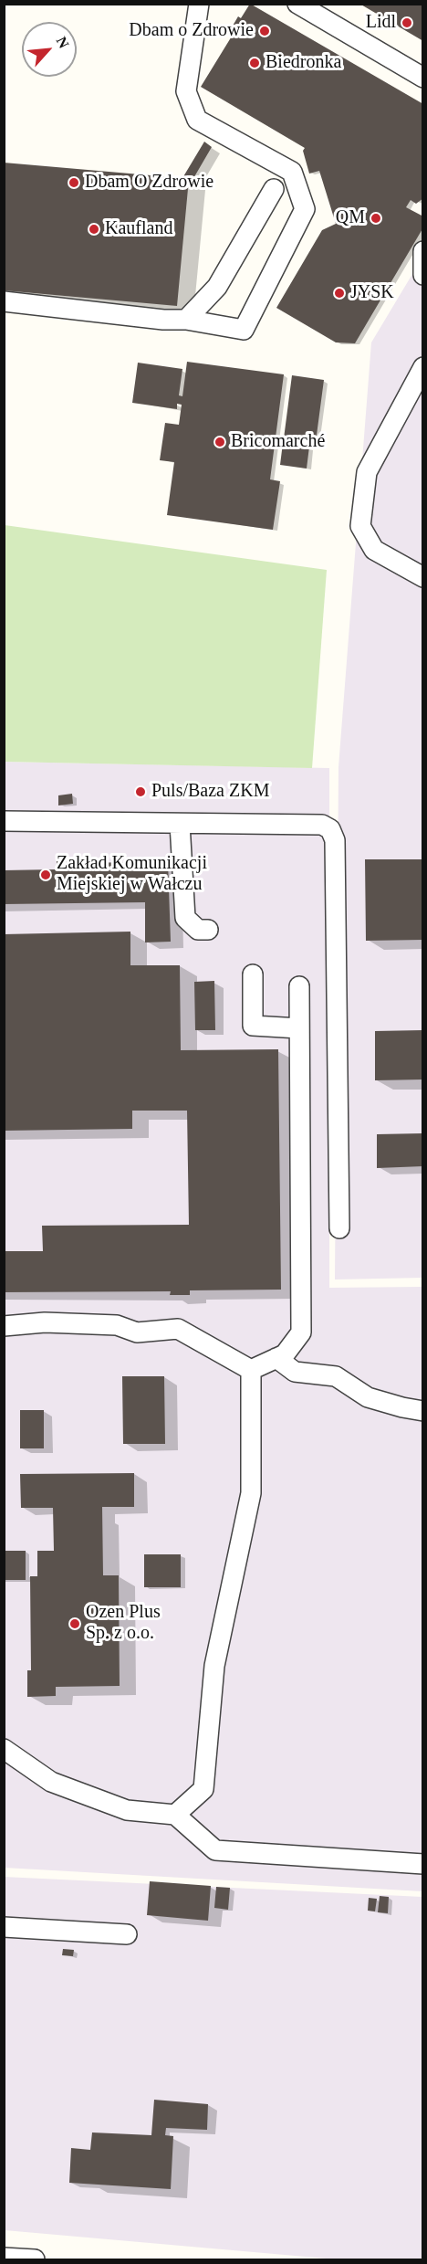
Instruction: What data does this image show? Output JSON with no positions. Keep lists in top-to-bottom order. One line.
{"places":["Lidl","Dbam o Zdrowie","Biedronka","Dbam O Zdrowie","QM","Kaufland","JYSK","Bricomarché","Puls/Baza ZKM","Zakład Komunikacji Miejskiej w Wałczu","Ozen Plus Sp. z o.o."],"north":"top right"}
